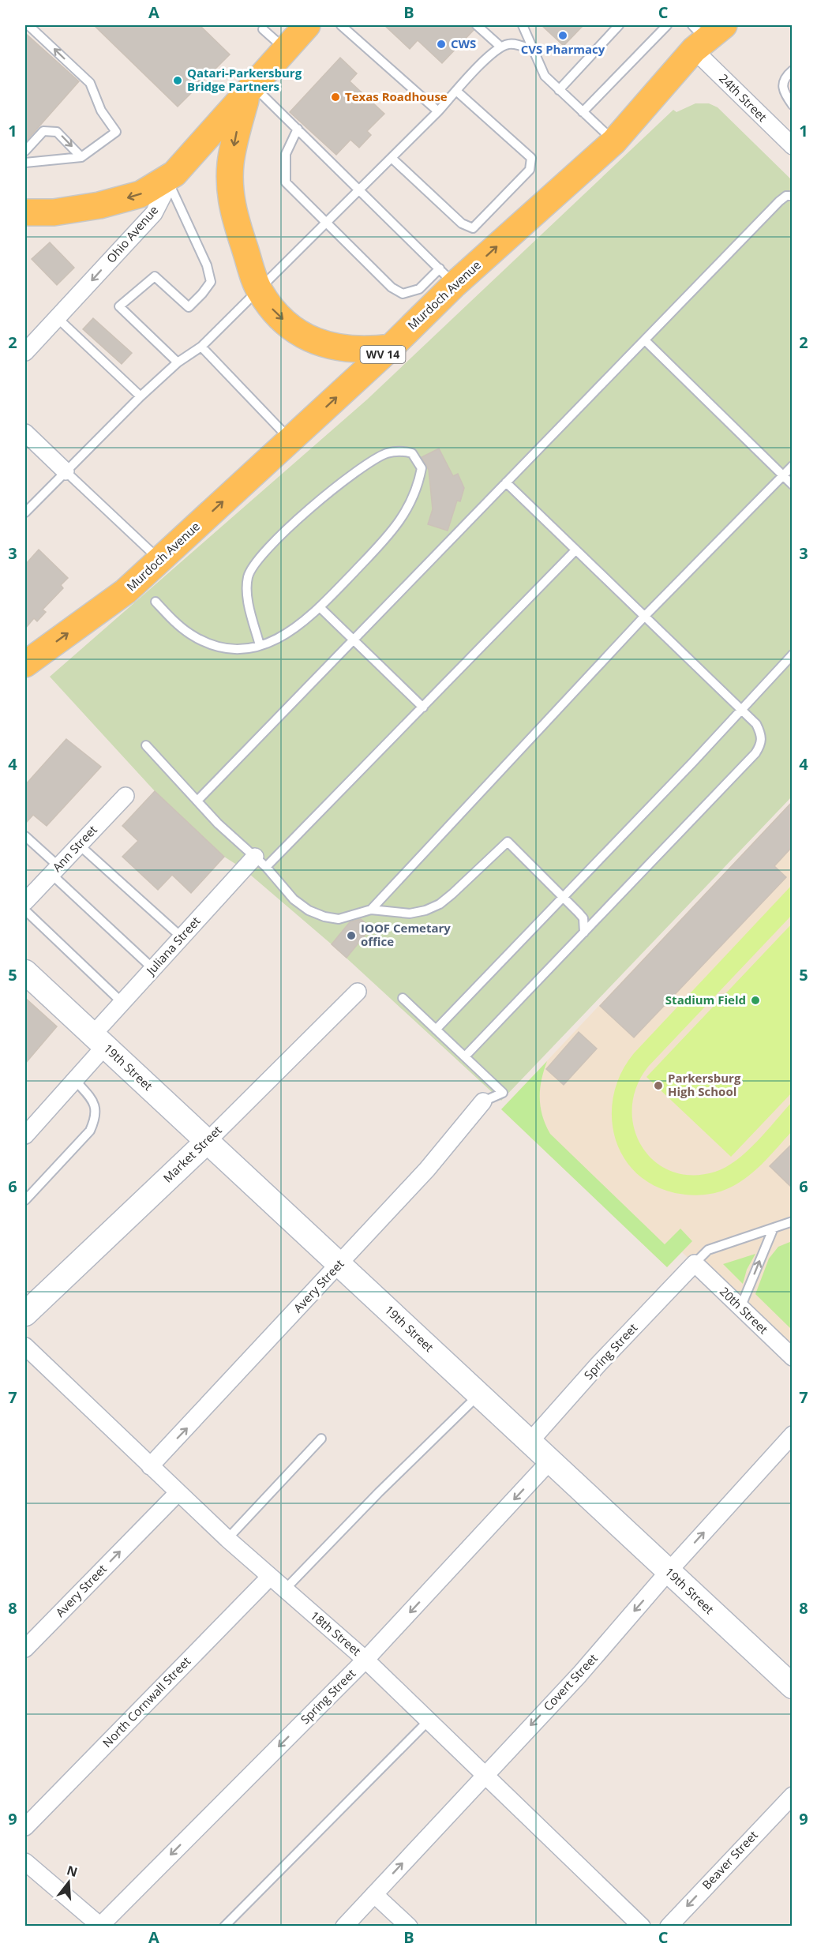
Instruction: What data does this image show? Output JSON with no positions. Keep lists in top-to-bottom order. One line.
{"streets":{"main road":["Ohio Avenue","Murdoch Avenue","WV 14"],"street":["24th Street","Ann Street","Juliana Street","19th Street","Market Street","Avery Street","20th Street","Spring Street","18th Street","Covert Street","North Cornwall Street","Beaver Street"]},"crossings":[["24th Street","Murdoch Avenue"],["Juliana Street","19th Street"],["19th Street","Market Street"],["19th Street","Avery Street"],["19th Street","Spring Street"],["19th Street","Covert Street"],["Avery Street","18th Street"],["20th Street","Spring Street"],["Spring Street","18th Street"],["18th Street","Covert Street"],["18th Street","North Cornwall Street"]],"one_way":["Ohio Avenue","Murdoch Avenue","Avery Street","Spring Street","Beaver Street"],"places":["CVS Pharmacy","CWS","Qatari-Parkersburg Bridge Partners","Texas Roadhouse","IOOF Cemetary office","Stadium Field","Parkersburg High School"],"north":"top","grid":{"columns":["A","B","C"],"rows":["1","2","3","4","5","6","7","8","9"]}}
